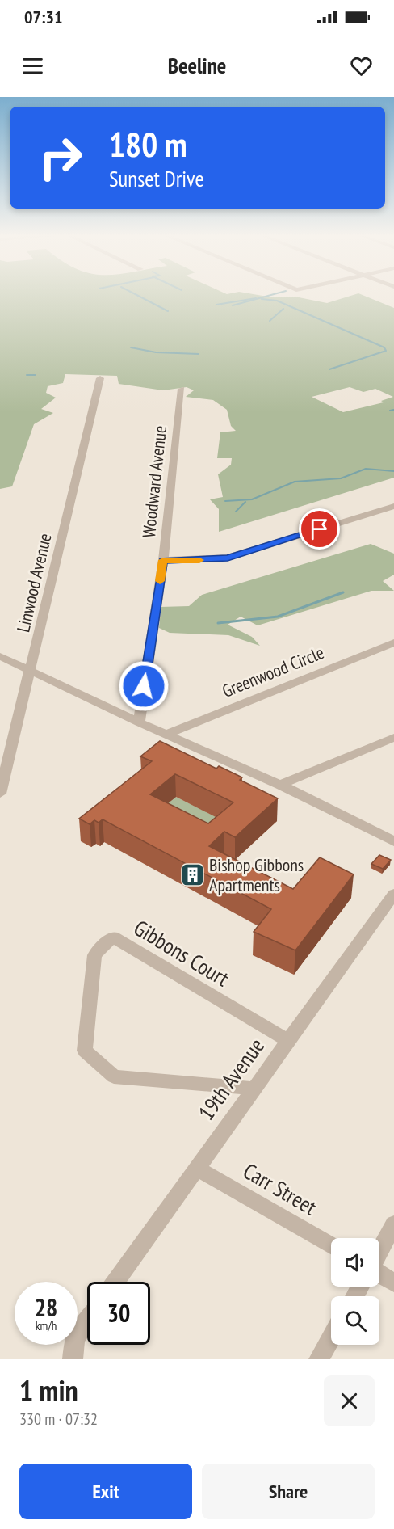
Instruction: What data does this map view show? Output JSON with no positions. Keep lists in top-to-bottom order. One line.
{"streets":{"street":["Woodward Avenue","Linwood Avenue","Greenwood Circle","Gibbons Court","19th Avenue","Carr Street"]},"crossings":[["Gibbons Court","19th Avenue"],["19th Avenue","Carr Street"]],"places":{"building":["Bishop Gibbons Apartments"]},"page":{"status":"07:31","header":"Beeline","turn":["180 m","Sunset Drive"],"speed":"28 km/h","limit":"30","heading":["1 min","330 m · 07:32"],"buttons":["Exit","Share"]}}
